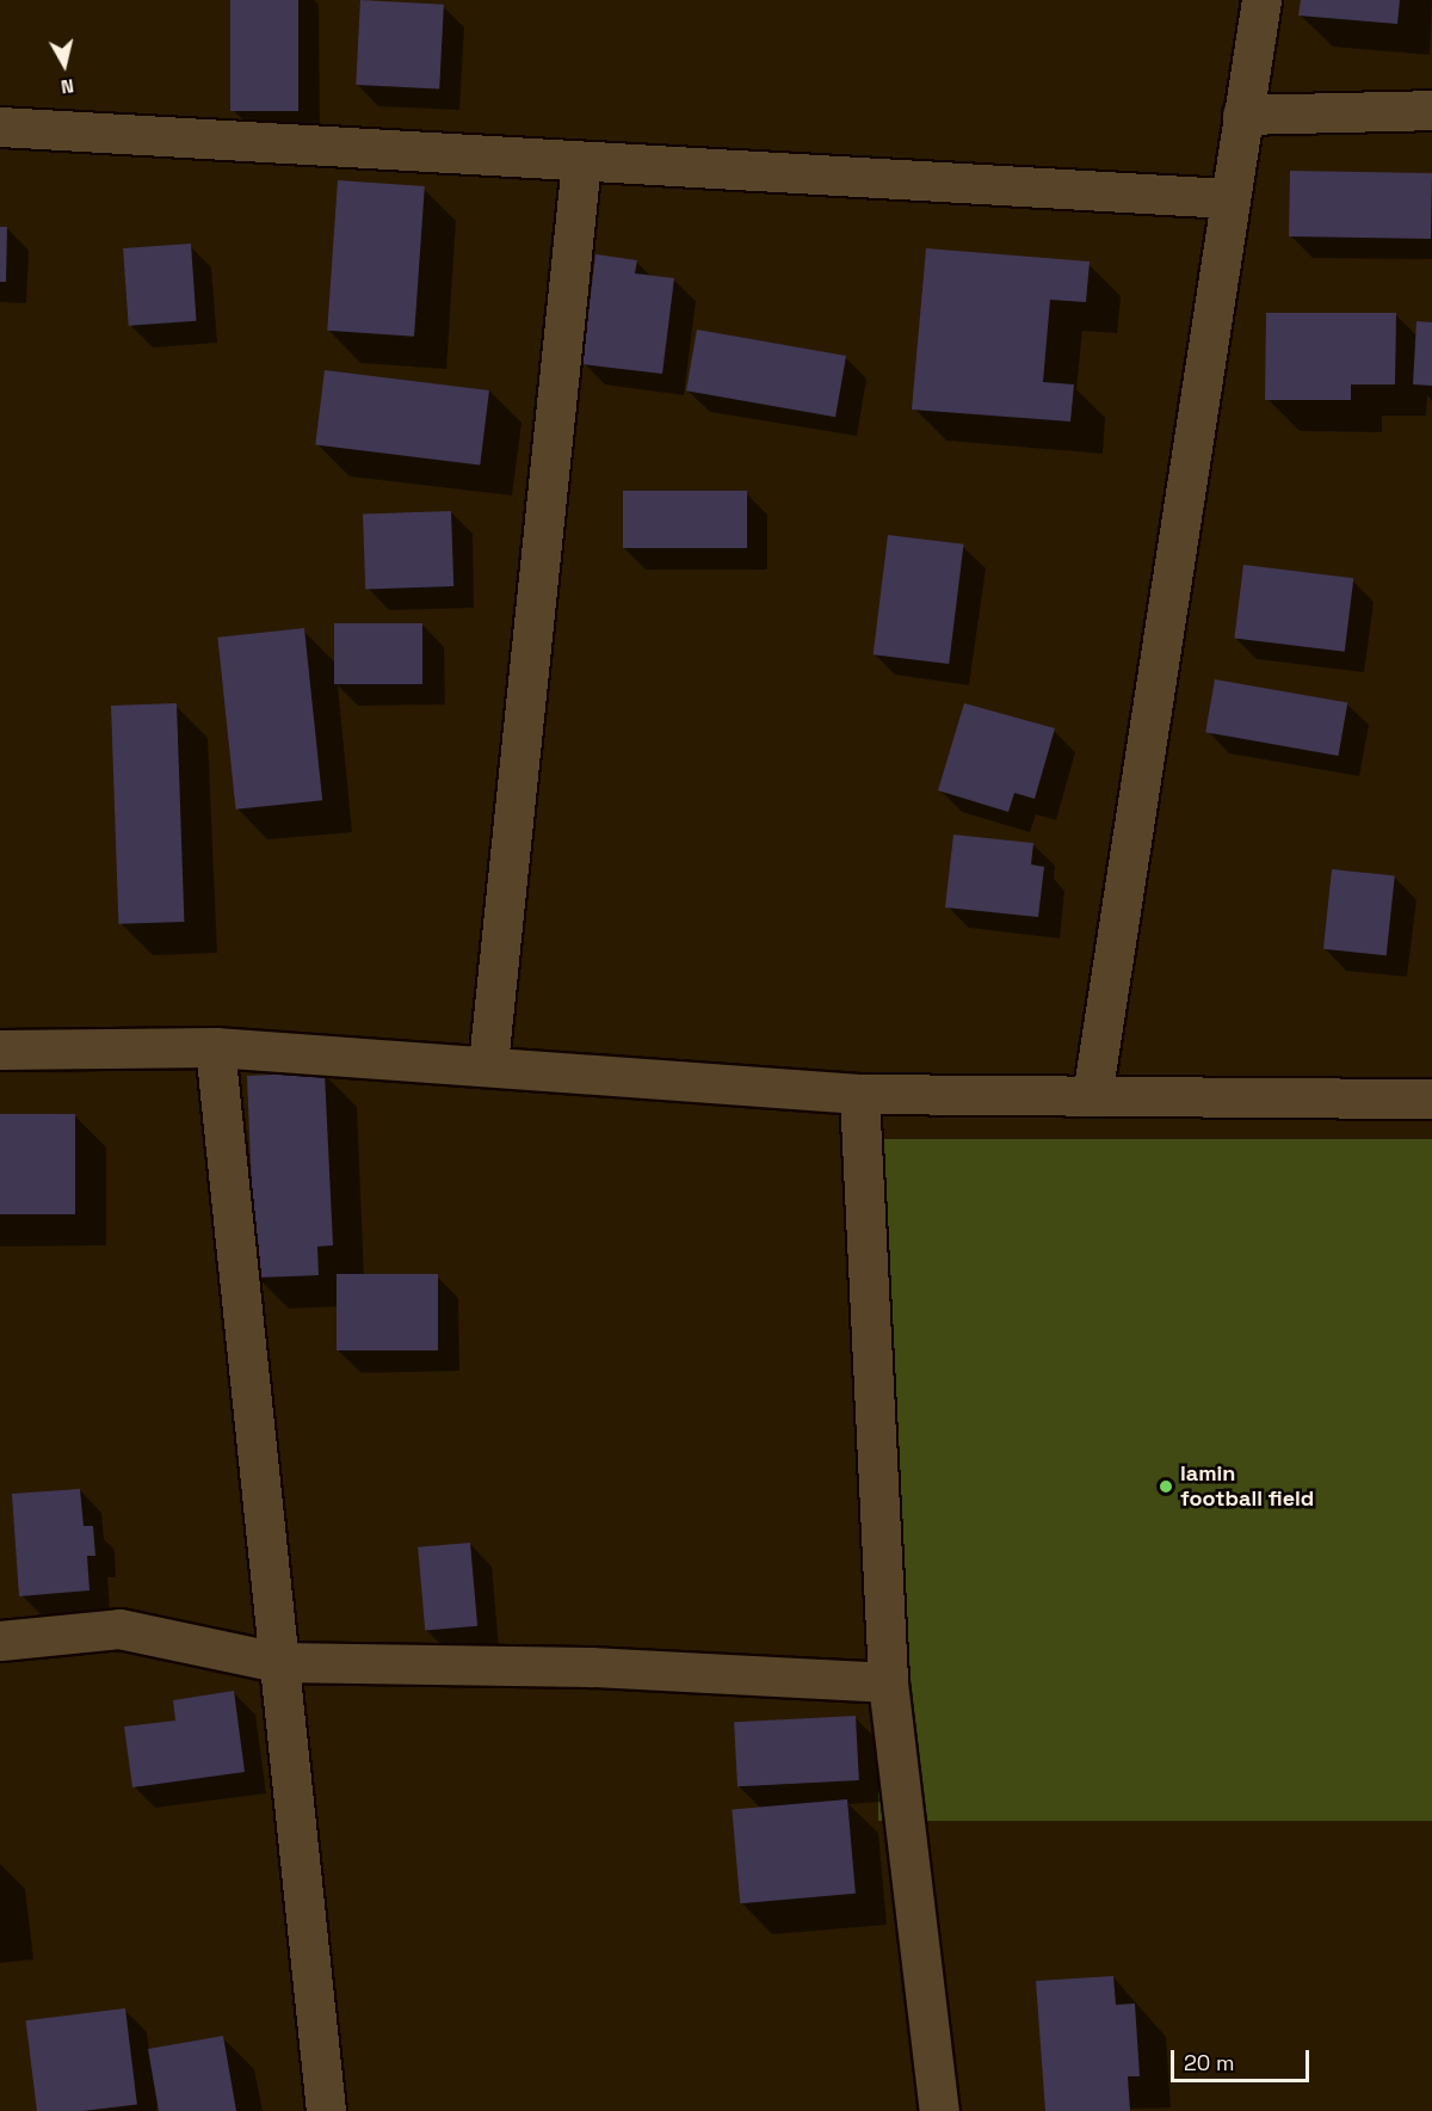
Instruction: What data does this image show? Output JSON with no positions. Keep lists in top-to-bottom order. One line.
{"places":["lamin football field"],"scale_bar":"20 m","north":"bottom"}
